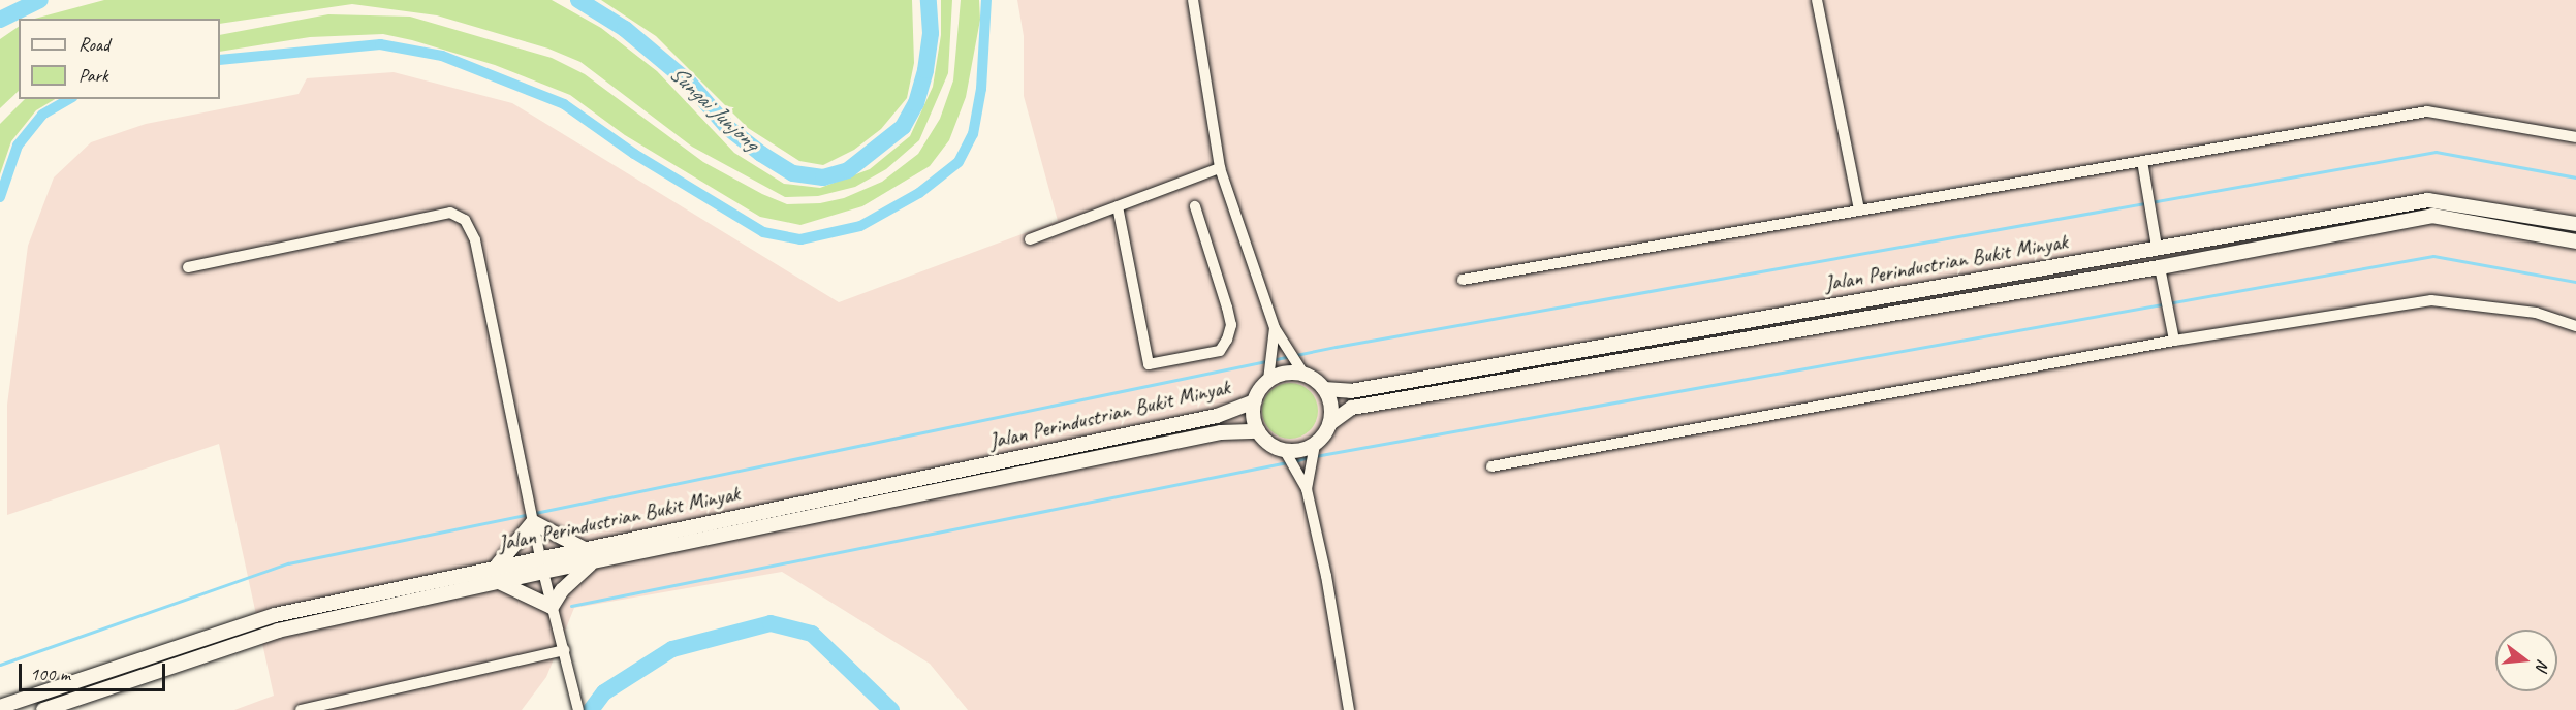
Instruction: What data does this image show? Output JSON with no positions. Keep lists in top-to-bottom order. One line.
{"streets":{"main road":["Jalan Perindustrian Bukit Minyak"]},"water":["Sungai Junjong"],"legend":["Road","Park"],"scale_bar":"100 m","north":"right"}
